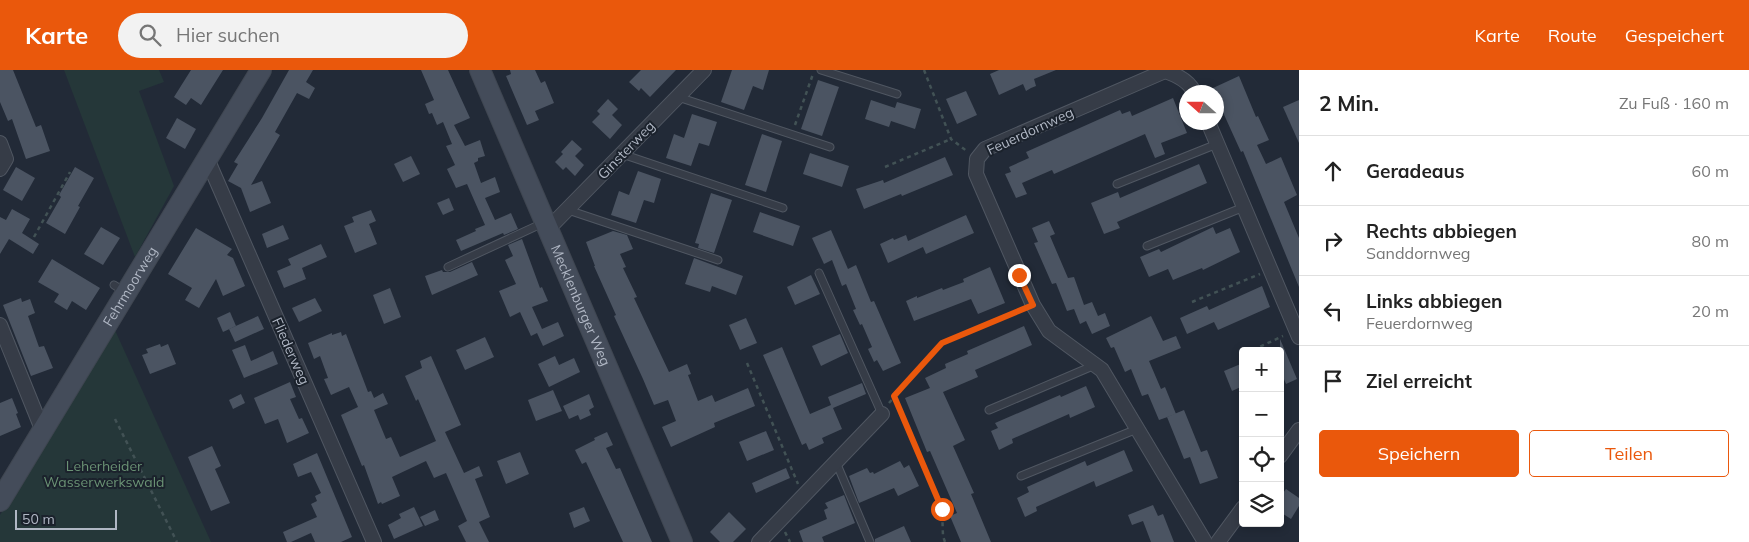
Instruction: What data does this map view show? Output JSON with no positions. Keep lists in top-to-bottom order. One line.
{"streets":{"street":["Feuerdornweg","Ginsterweg","Fehrmoorweg","Mecklenburger Weg","Fliederweg"]},"crossings":[["Ginsterweg","Mecklenburger Weg"],["Fehrmoorweg","Fliederweg"]],"parks":["Leherheider Wasserwerkswald"],"scale_bar":"50 m","north":"left","page":{"header":"Karte","search":"Hier suchen","nav":["Karte","Route","Gespeichert"],"heading":["2 Min.","Zu Fuß · 160 m"],"list":[["Geradeaus","60 m"],["Rechts abbiegen","Sanddornweg","80 m"],["Links abbiegen","Feuerdornweg","20 m"],"Ziel erreicht"],"map_buttons":["+","−"],"buttons":["Speichern","Teilen"],"scale":"50 m"}}
